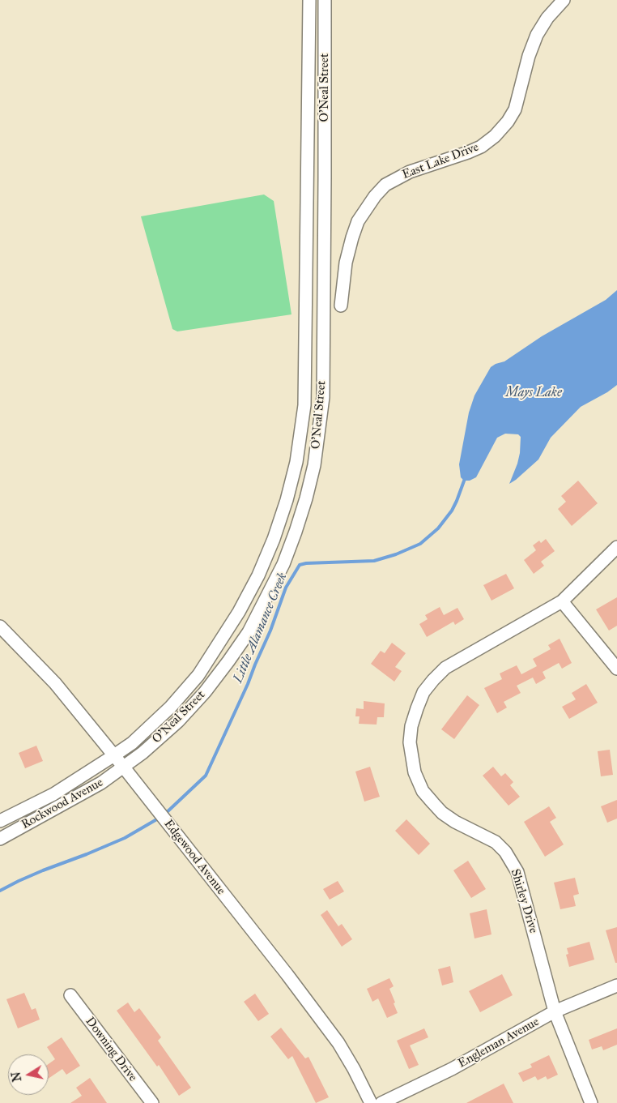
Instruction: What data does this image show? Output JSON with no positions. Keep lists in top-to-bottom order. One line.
{"streets":{"street":["O'Neal Street","East Lake Drive","Rockwood Avenue","Edgewood Avenue","Shirley Drive","Engleman Avenue","Downing Drive"]},"crossings":[["O'Neal Street","Rockwood Avenue"],["O'Neal Street","Edgewood Avenue"],["Rockwood Avenue","Edgewood Avenue"],["Shirley Drive","Engleman Avenue"]],"water":["Mays Lake","Little Alamance Creek"],"north":"left"}
